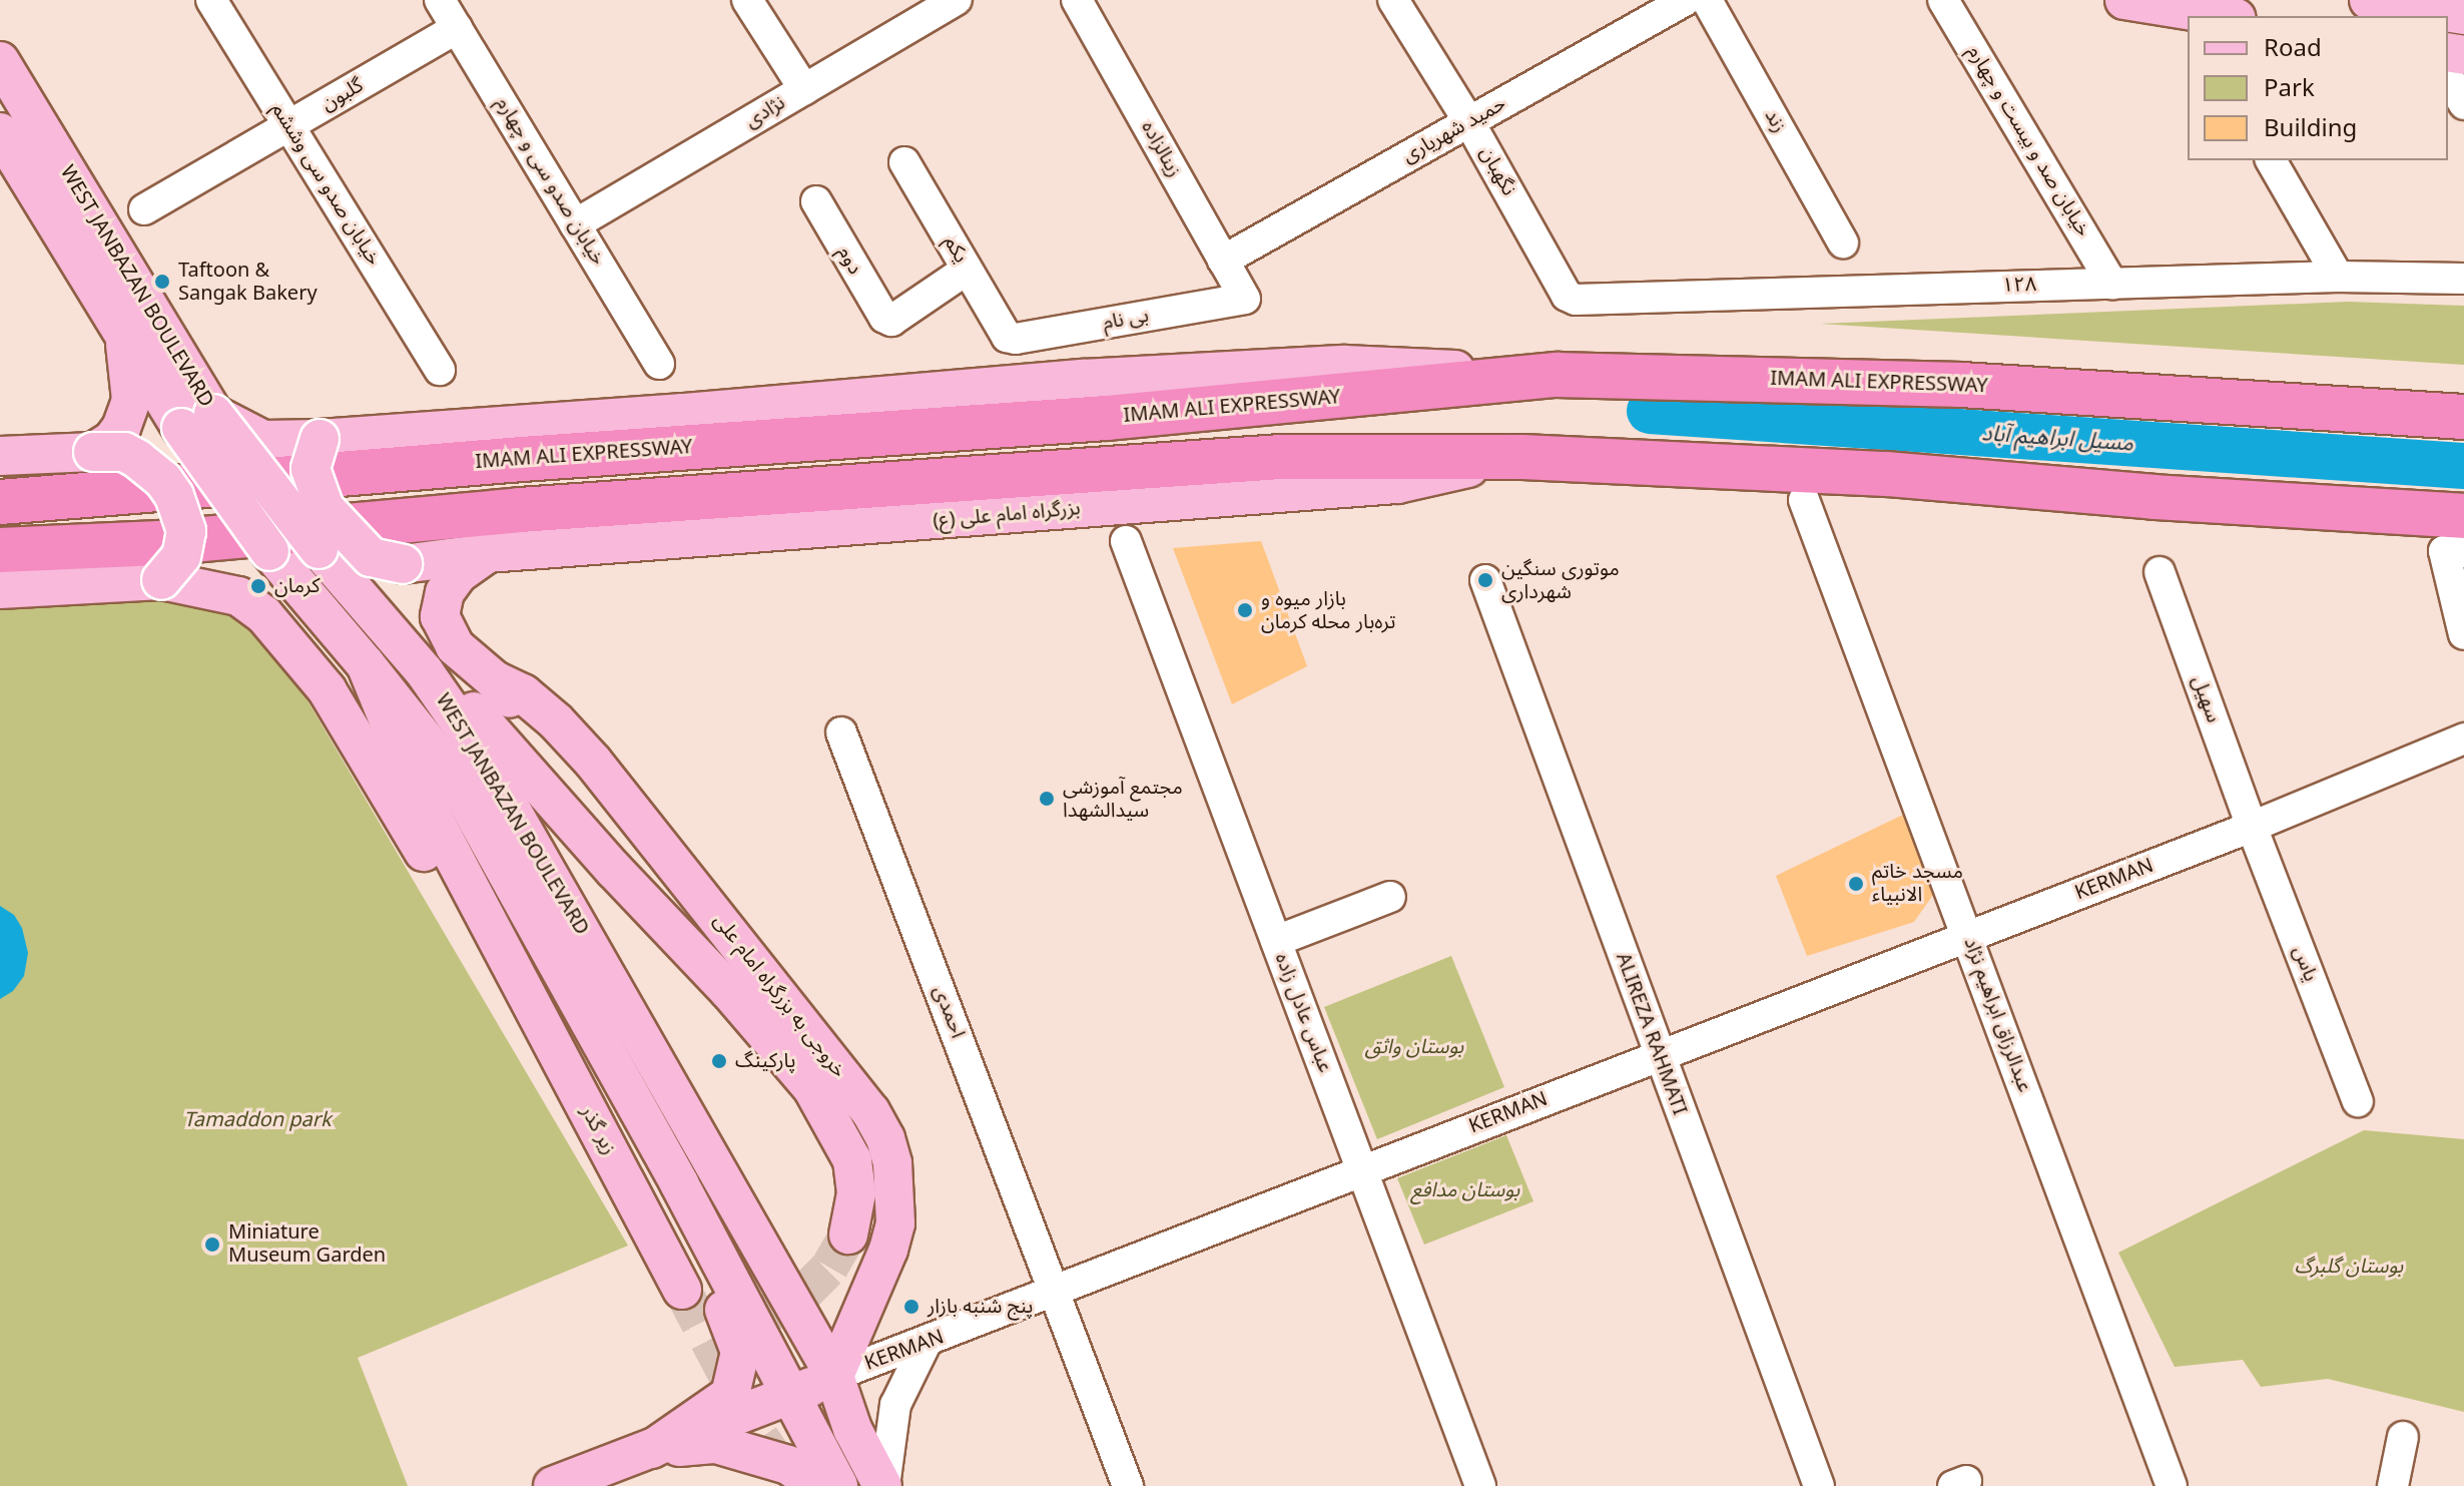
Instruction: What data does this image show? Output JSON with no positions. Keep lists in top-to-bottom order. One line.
{"streets":{"highway":["IMAM ALI EXPRESSWAY"],"main road":["WEST JANBAZAN BOULEVARD","بزرگراه امام علی (ع)","KERMAN","خروجی به بزرگراه امام علی","زیر گذر"],"street":["گلبون","نژادی","زند","حمید شهریاری","خیابان صد و بیست و چهارم","زینالزاده","نگهبان","خیابان صدو سی و چهارم","خیابان صدو سی وششم","یکم","دوم","۱۲۸","بی نام","سهیل","یاس","احمدی","عباس عادل زاده","عبدالرزاق ابراهیم نژاد","ALIREZA RAHMATI"]},"crossings":[["گلبون","خیابان صدو سی و چهارم"],["گلبون","خیابان صدو سی وششم"],["نژادی","خیابان صدو سی و چهارم"],["حمید شهریاری","زینالزاده"],["حمید شهریاری","نگهبان"],["خیابان صد و بیست و چهارم","۱۲۸"],["زینالزاده","بی نام"],["نگهبان","۱۲۸"],["یکم","دوم"],["یکم","بی نام"],["WEST JANBAZAN BOULEVARD","KERMAN"],["WEST JANBAZAN BOULEVARD","خروجی به بزرگراه امام علی"],["WEST JANBAZAN BOULEVARD","زیر گذر"],["سهیل","KERMAN"],["سهیل","یاس"],["KERMAN","یاس"],["KERMAN","خروجی به بزرگراه امام علی"],["KERMAN","احمدی"],["KERMAN","عباس عادل زاده"],["KERMAN","عبدالرزاق ابراهیم نژاد"],["KERMAN","ALIREZA RAHMATI"]],"water":["مسیل ابراهیم آباد"],"parks":["بوستان واثق","Tamaddon park","بوستان مدافع","بوستان گلبرگ"],"places":["Taftoon & Sangak Bakery","موتوری سنگین شهرداری","کرمان","بازار میوه و تره‌بار محله کرمان","مجتمع آموزشی سیدالشهدا","مسجد خاتم الانبیاء","پارکینگ","Miniature Museum Garden","پنج شنبه بازار"],"legend":["Road","Park","Building"]}
